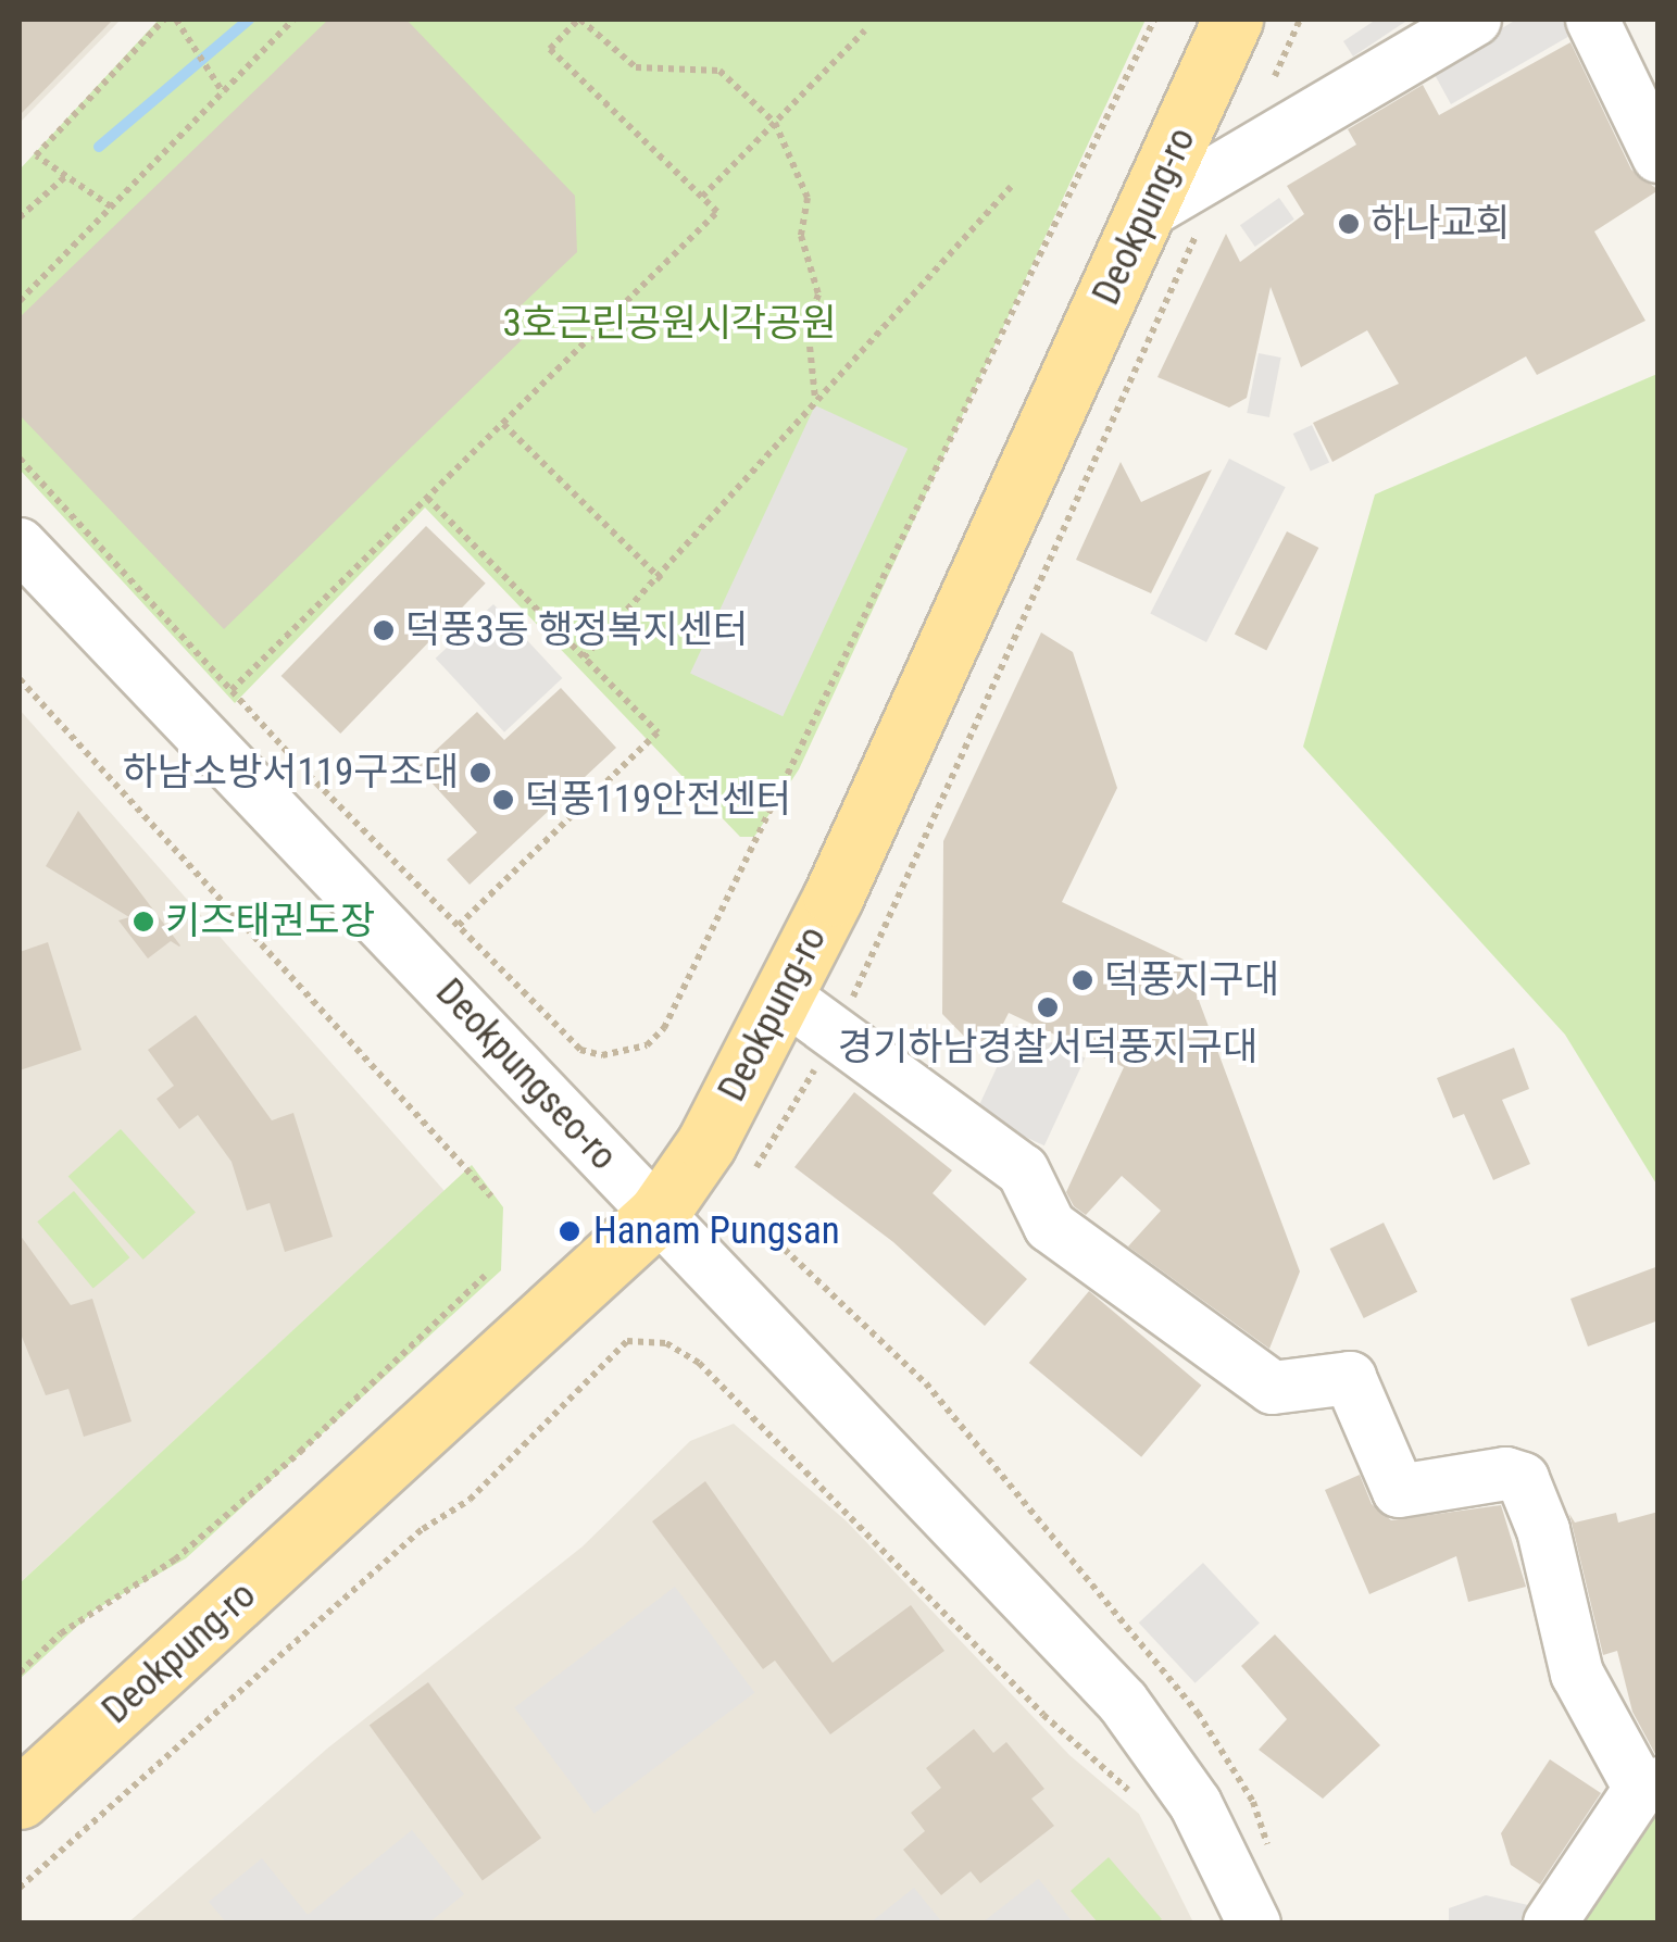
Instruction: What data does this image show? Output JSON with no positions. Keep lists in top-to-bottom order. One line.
{"streets":{"main road":["Deokpung-ro"],"street":["Deokpungseo-ro"]},"crossings":[["Deokpung-ro","Deokpungseo-ro"]],"parks":["3호근린공원시각공원"],"places":["하나교회","덕풍3동 행정복지센터","하남소방서119구조대","덕풍119안전센터","키즈태권도장","덕풍지구대","경기하남경찰서덕풍지구대","Hanam Pungsan"]}
